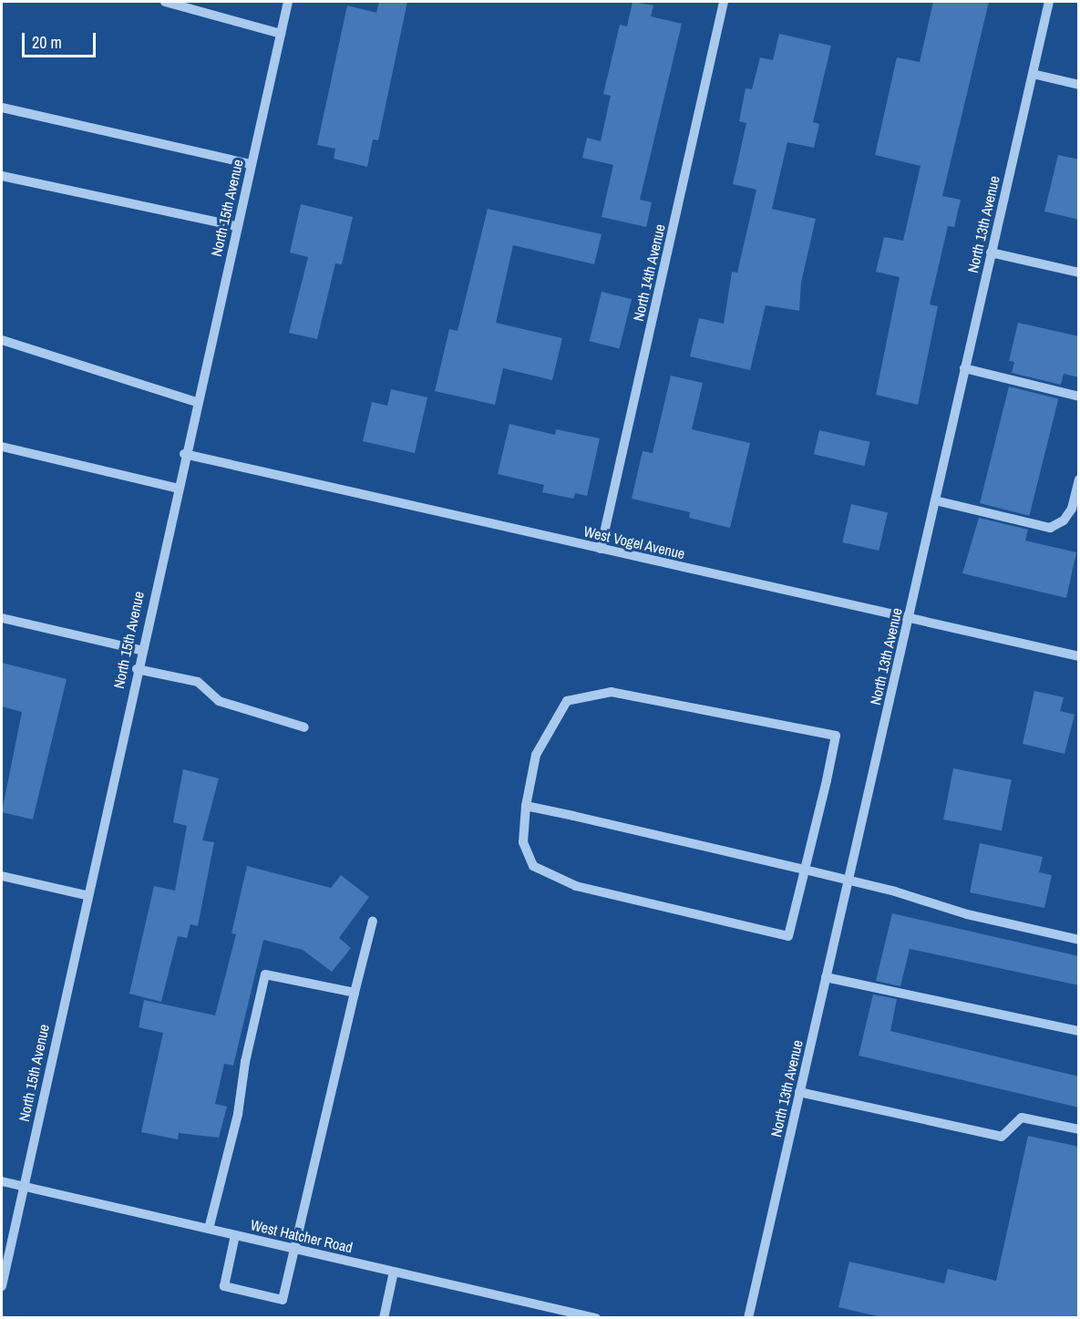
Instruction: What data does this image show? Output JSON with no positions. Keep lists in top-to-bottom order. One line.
{"streets":{"street":["North 15th Avenue","North 13th Avenue","North 14th Avenue","West Vogel Avenue","West Hatcher Road"]},"crossings":[["North 15th Avenue","West Vogel Avenue"],["North 15th Avenue","West Hatcher Road"],["North 13th Avenue","West Vogel Avenue"],["North 14th Avenue","West Vogel Avenue"]],"scale_bar":"20 m"}
